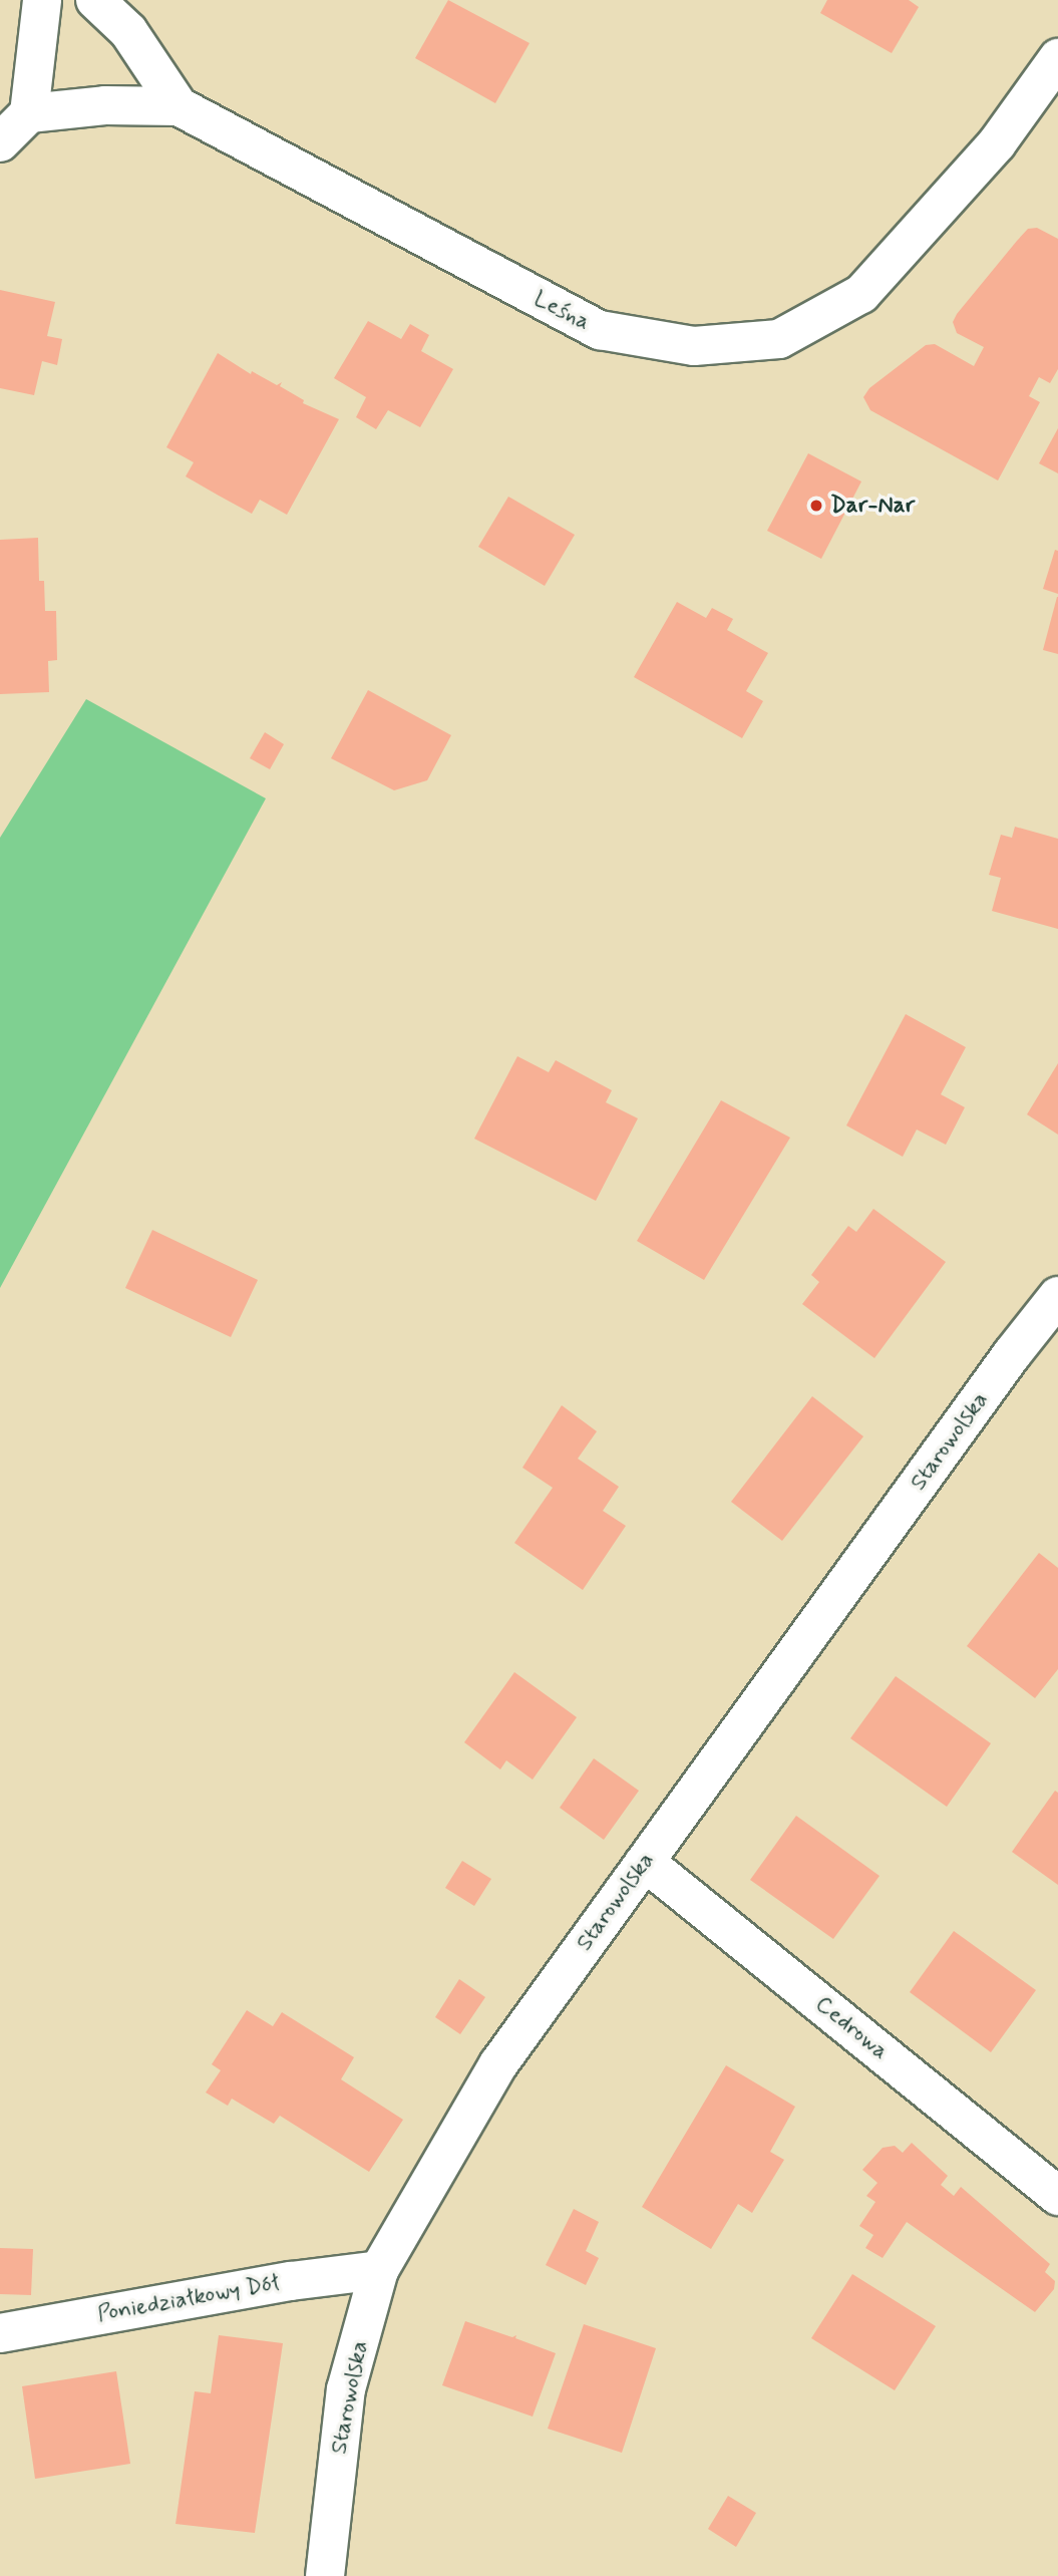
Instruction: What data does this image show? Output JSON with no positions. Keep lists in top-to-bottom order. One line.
{"streets":{"street":["Leśna","Starowolska","Cedrowa","Poniedziałkowy Dół"]},"crossings":[["Starowolska","Cedrowa"],["Starowolska","Poniedziałkowy Dół"]],"places":["Dar-Nar"]}
